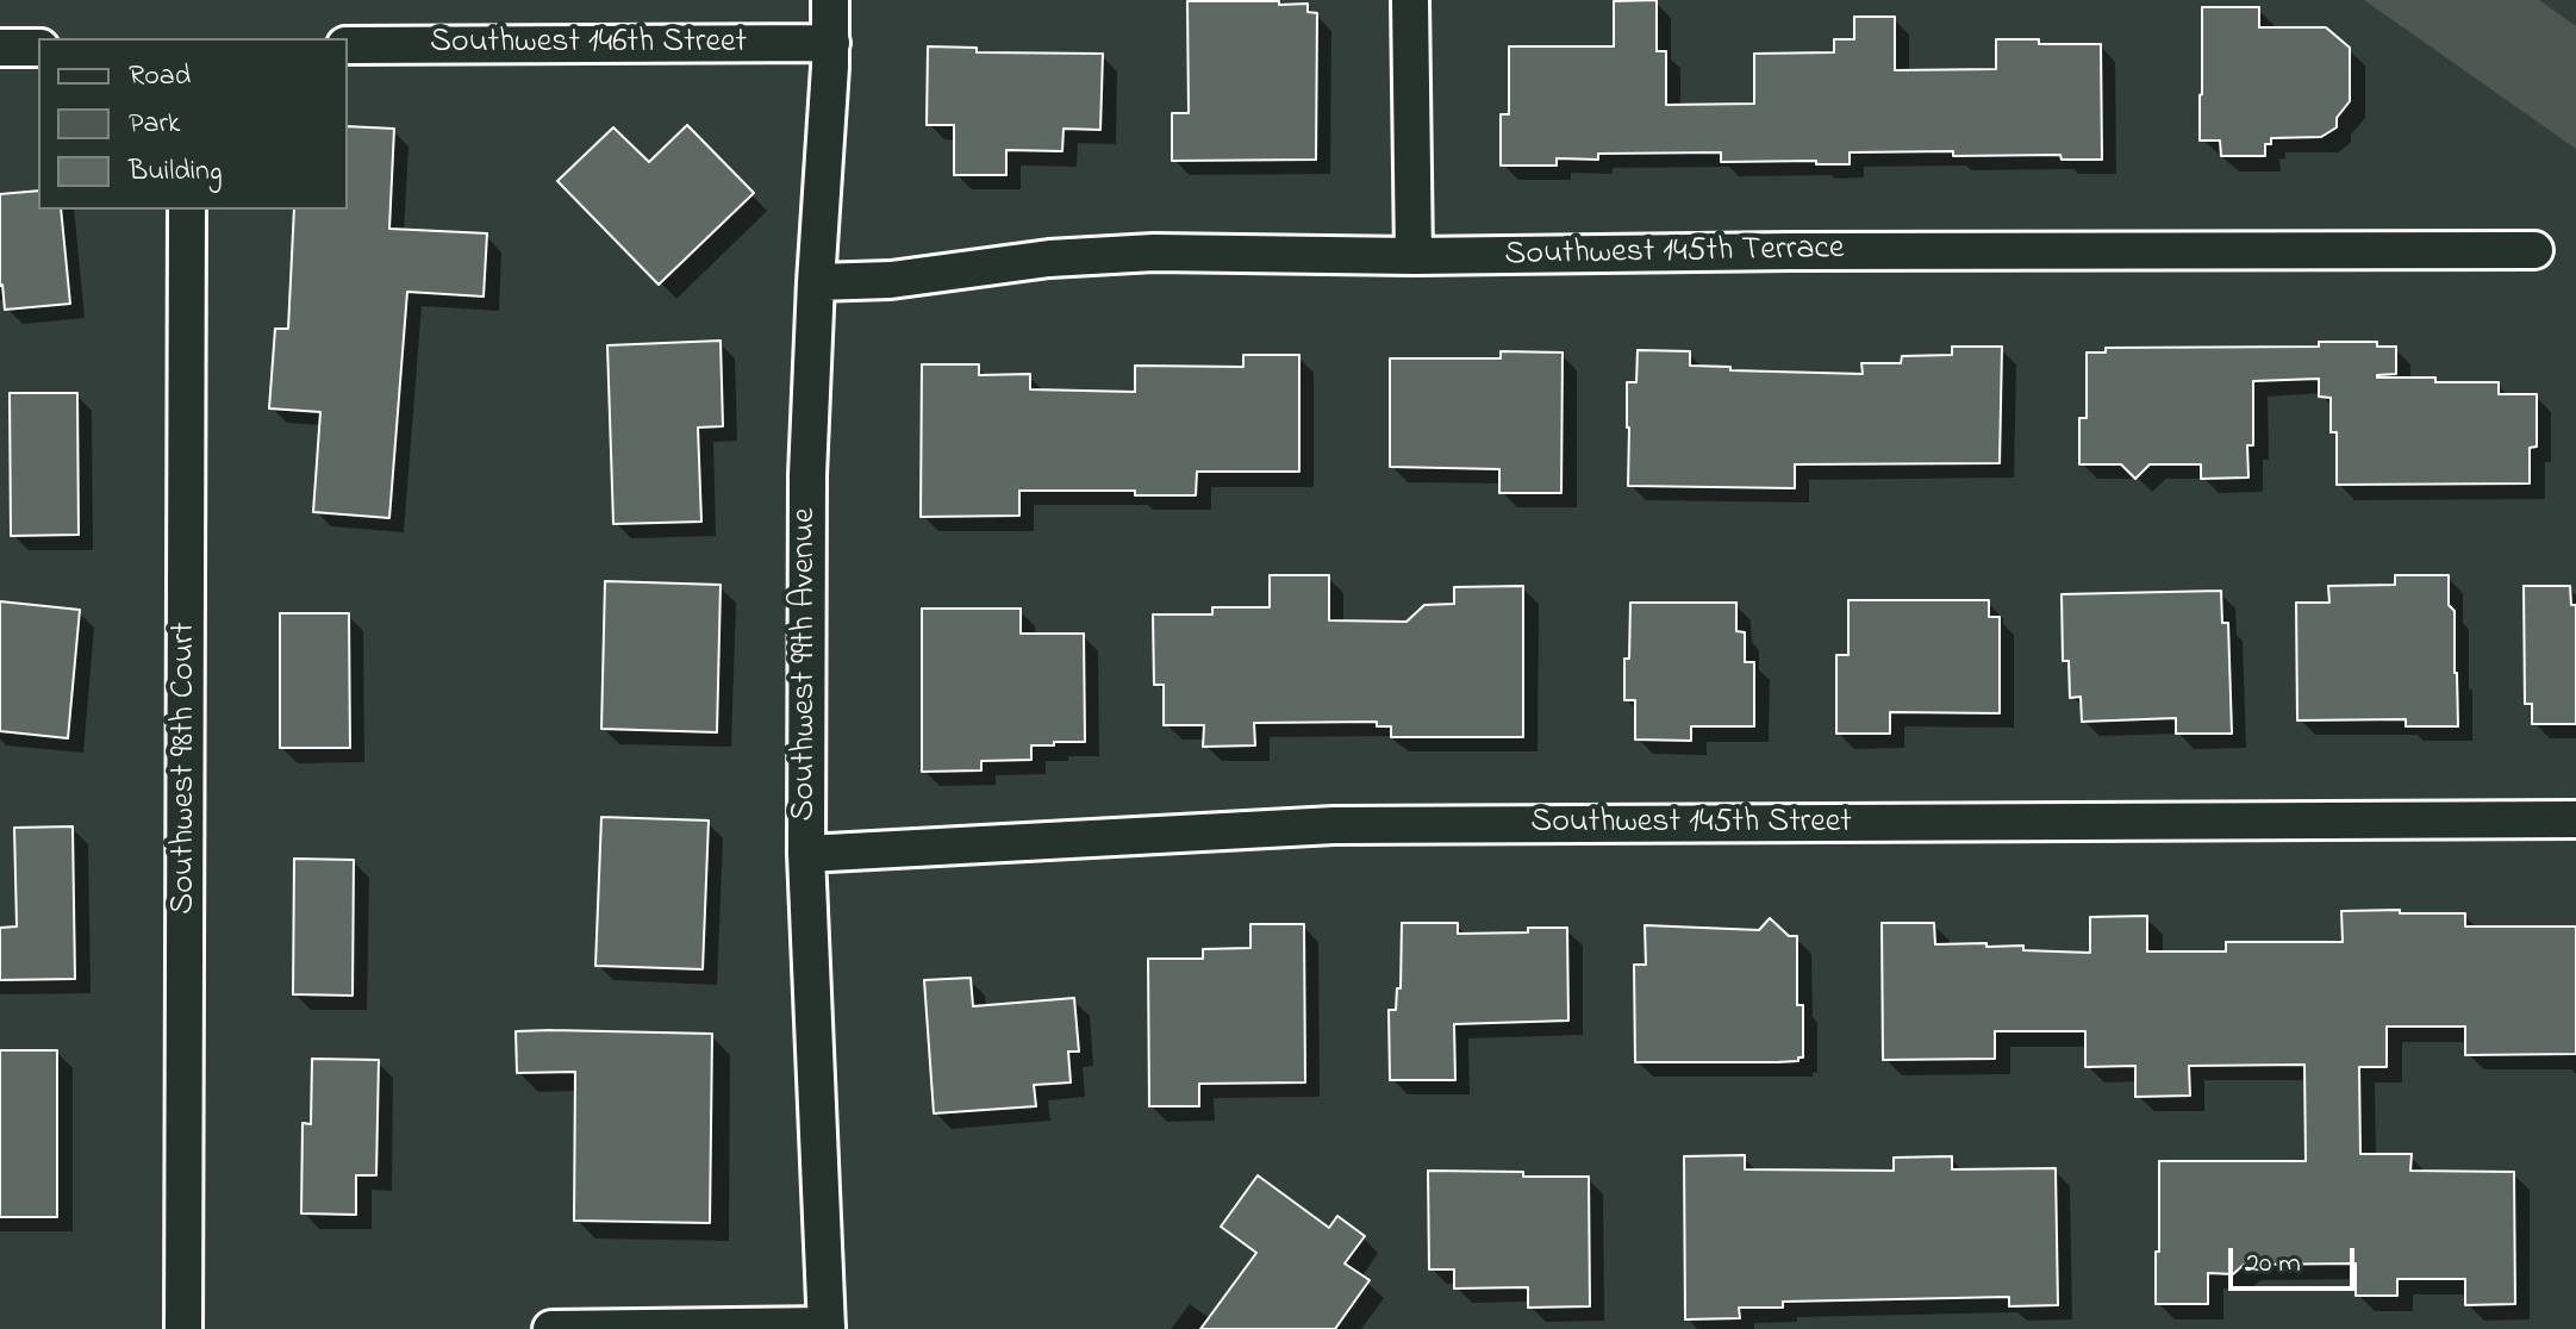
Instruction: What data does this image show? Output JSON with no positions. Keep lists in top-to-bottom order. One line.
{"streets":{"street":["Southwest 146th Street","Southwest 145th Terrace","Southwest 99th Avenue","Southwest 98th Court","Southwest 145th Street"]},"crossings":[["Southwest 146th Street","Southwest 99th Avenue"],["Southwest 145th Terrace","Southwest 99th Avenue"],["Southwest 99th Avenue","Southwest 145th Street"]],"legend":["Road","Park","Building"],"scale_bar":"20 m"}
